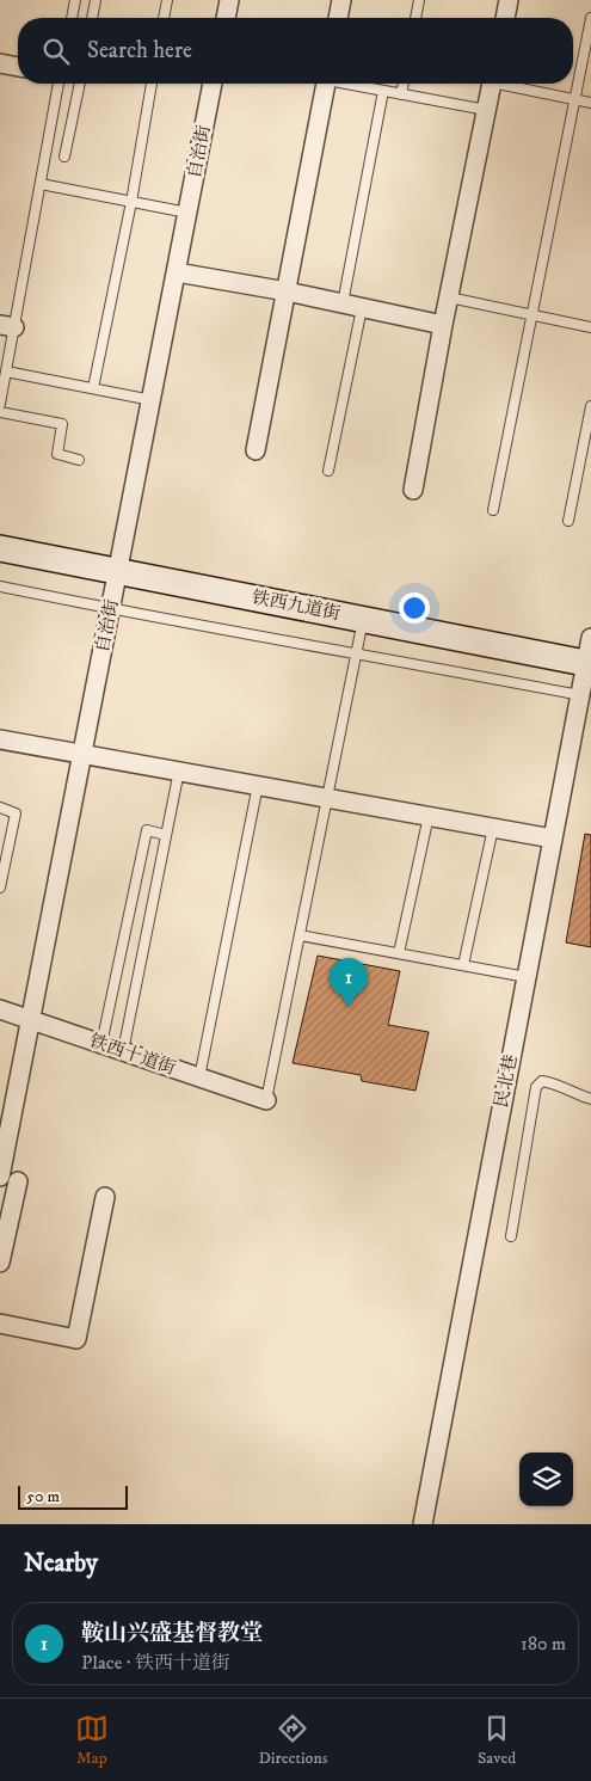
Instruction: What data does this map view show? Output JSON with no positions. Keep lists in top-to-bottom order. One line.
{"streets":{"main road":["铁西九道街"],"street":["自治街","铁西十道街","民北巷"]},"crossings":[["自治街","铁西九道街"],["自治街","铁西十道街"],["铁西九道街","民北巷"]],"scale_bar":"50 m","page":{"search":"Search here","pins":"1","scale":"50 m","heading":"Nearby","list":[{"mark":"1","name":"鞍山兴盛基督教堂","note":"Place · 铁西十道街","value":"180 m"}],"nav":["Map","Directions","Saved"]}}
